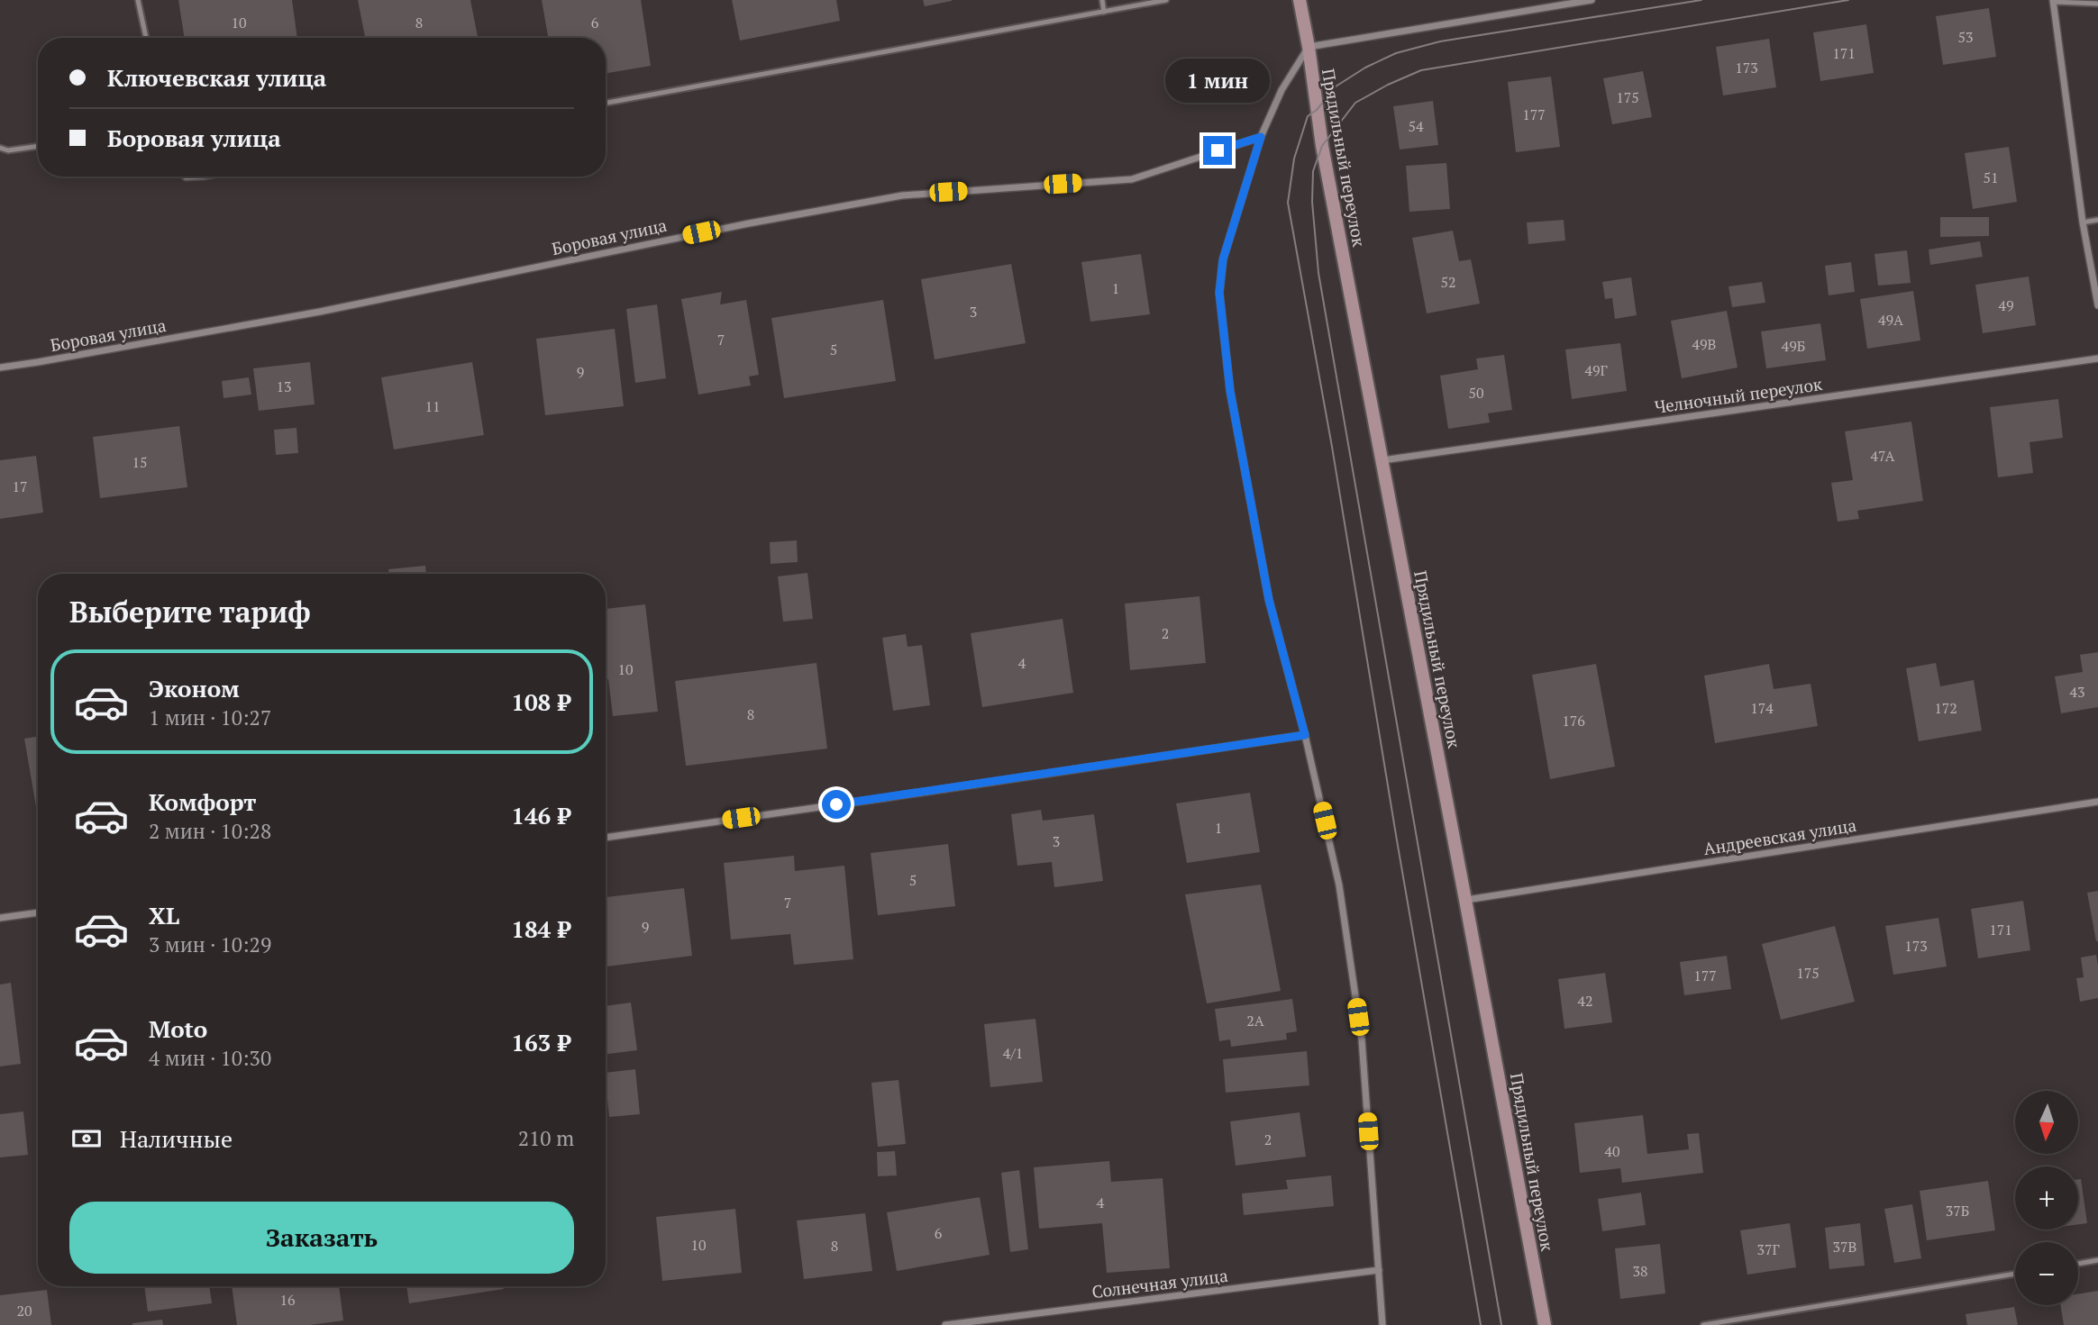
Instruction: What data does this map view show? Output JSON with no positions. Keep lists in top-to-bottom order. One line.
{"streets":{"street":["Прядильный переулок","Боровая улица","Челночный переулок","Андреевская улица","Солнечная улица"]},"crossings":[["Прядильный переулок","Челночный переулок"],["Прядильный переулок","Андреевская улица"]],"house_numbers":["10","8","6","53","171","173","175","177","54","51","52","1","49","3","49А","7","49В","49Б","5","49Г","9","13","50","11","47А","15","17","2","4","10","43","174","172","8","176","1","3","5","7","9","171","173","175","177","42","2А","4/1","2","40","4","37Б","6","10","8","37В","37Г","38","16","20"],"north":"bottom","page":{"banner":["Ключевская улица","Боровая улица"],"bubble":"1 мин","heading":"Выберите тариф","list":[{"name":"Эконом","note":"1 мин · 10:27","value":"108 ₽"},{"name":"Комфорт","note":"2 мин · 10:28","value":"146 ₽"},{"name":"XL","note":"3 мин · 10:29","value":"184 ₽"},{"name":"Moto","note":"4 мин · 10:30","value":"163 ₽"}],"map_buttons":["+","−"],"pay":["Наличные","210 m"],"buttons":"Заказать"}}
